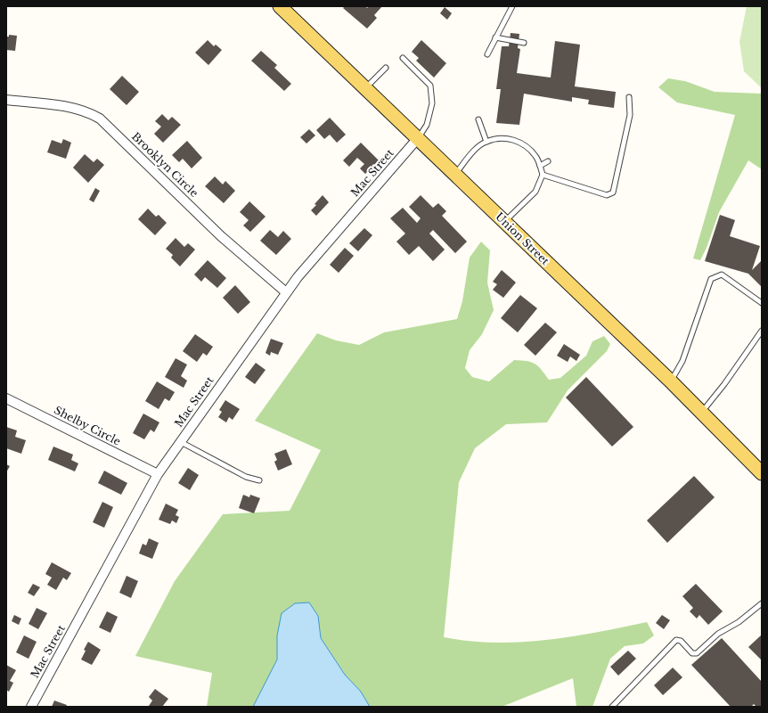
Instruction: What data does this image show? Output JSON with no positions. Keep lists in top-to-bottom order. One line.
{"streets":{"main road":["Union Street"],"street":["Brooklyn Circle","Mac Street","Shelby Circle"]},"crossings":[["Brooklyn Circle","Mac Street"],["Mac Street","Union Street"],["Mac Street","Shelby Circle"]]}
